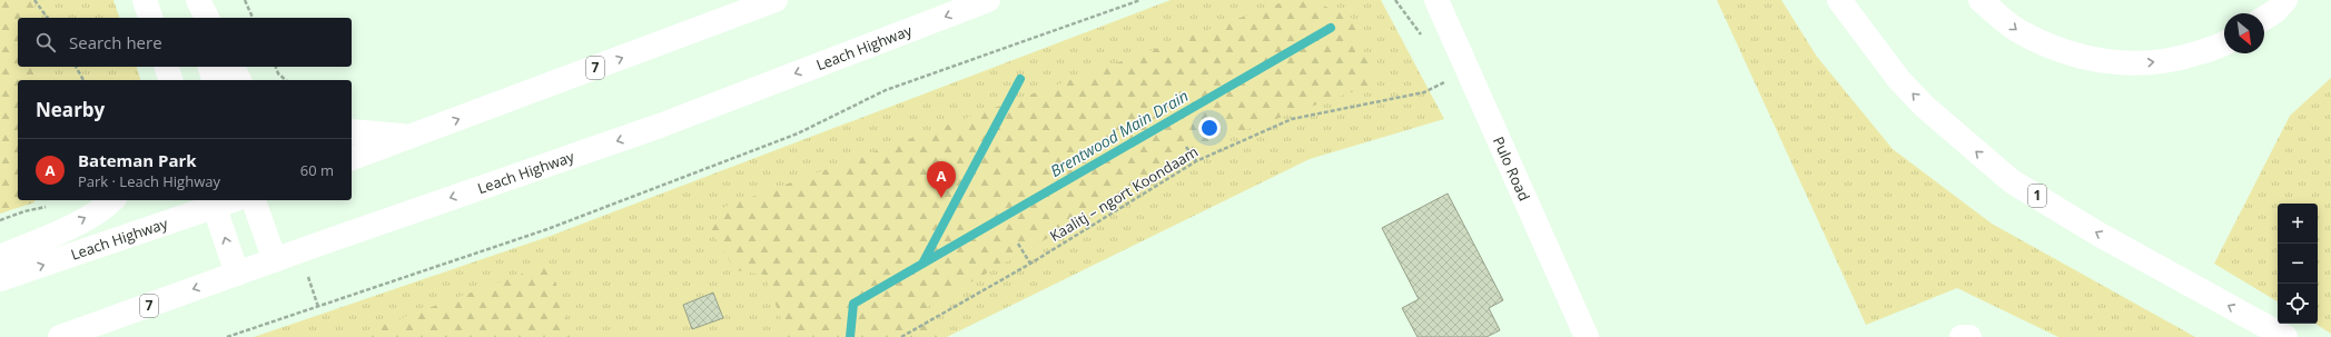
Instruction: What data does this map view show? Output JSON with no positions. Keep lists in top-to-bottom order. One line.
{"streets":{"main road":["Leach Highway","7","Pulo Road","1"],"path":["Kaalitj – ngort Koondaam"]},"water":["Brentwood Main Drain"],"north":"bottom right","page":{"search":"Search here","heading":"Nearby","list":[{"mark":"A","name":"Bateman Park","note":"Park · Leach Highway","value":"60 m"}],"pins":"A","map_buttons":["+","−"]}}
